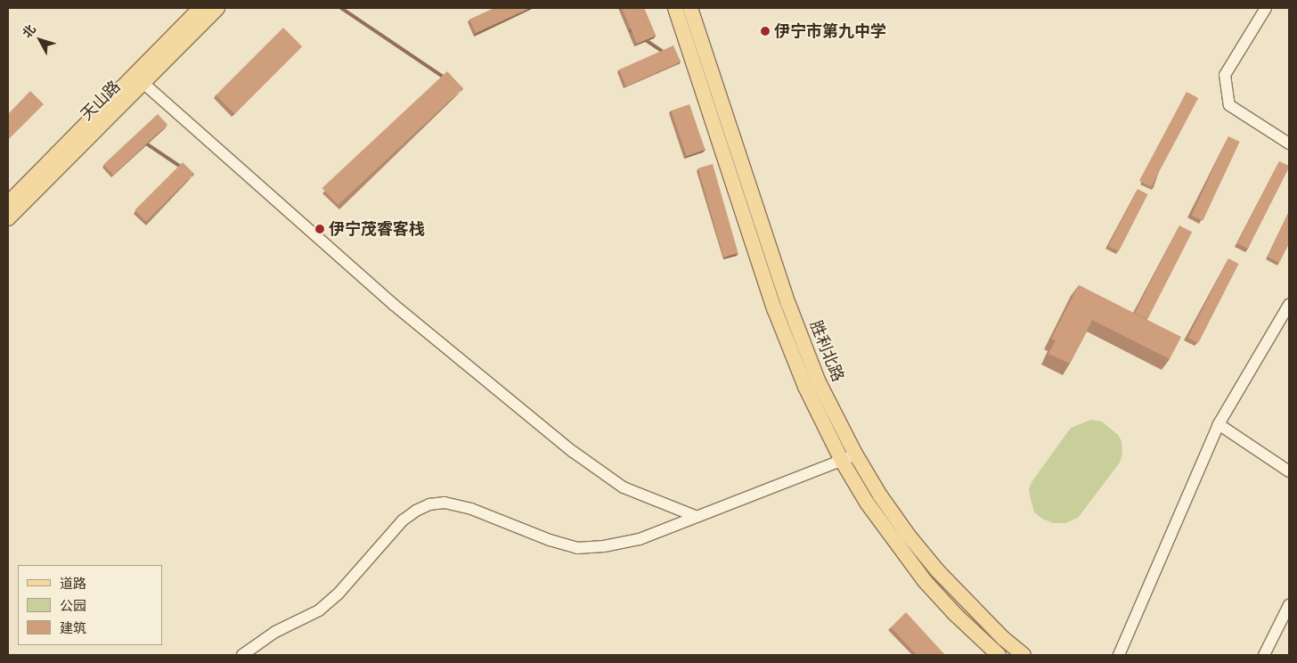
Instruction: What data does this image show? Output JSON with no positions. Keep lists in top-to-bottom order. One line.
{"streets":{"main road":["天山路","胜利北路"]},"places":["伊宁市第九中学","伊宁茂睿客栈"],"legend":["道路","公园","建筑"],"north":"top left"}
